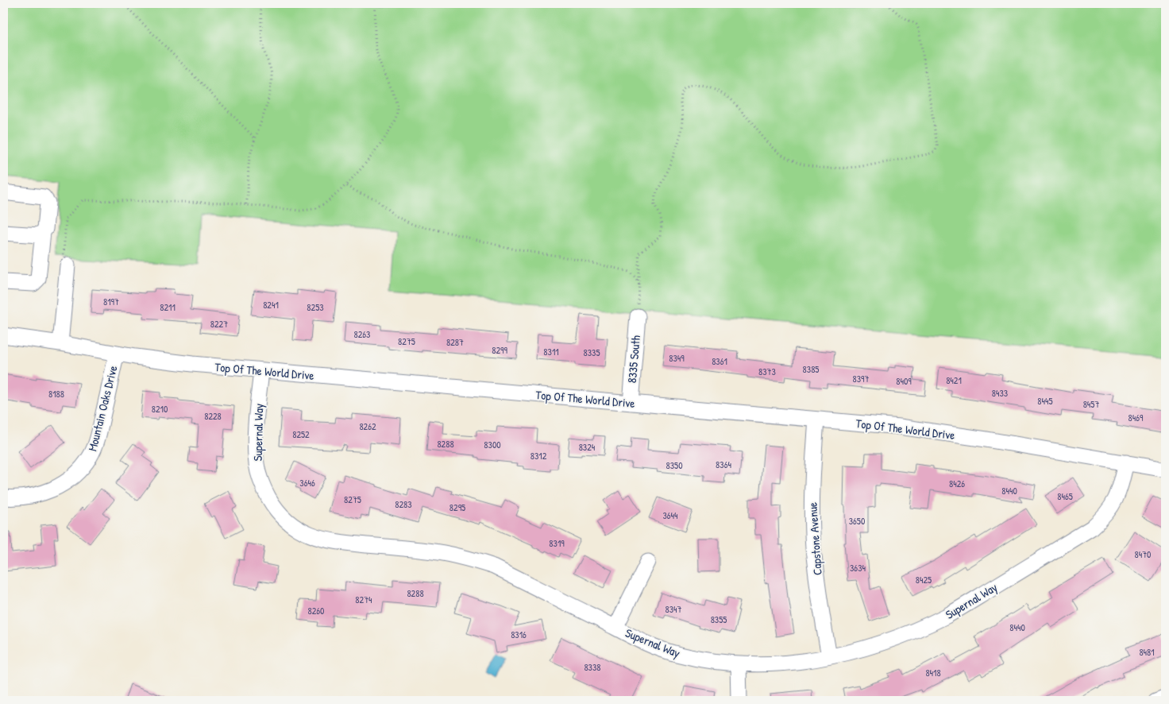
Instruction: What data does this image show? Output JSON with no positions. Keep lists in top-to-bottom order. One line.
{"streets":{"street":["8335 South","Top Of The World Drive","Mountain Oaks Drive","Supernal Way","Capstone Avenue"]},"crossings":[["8335 South","Top Of The World Drive"],["Top Of The World Drive","Mountain Oaks Drive"],["Top Of The World Drive","Supernal Way"],["Top Of The World Drive","Capstone Avenue"],["Supernal Way","Capstone Avenue"]],"house_numbers":["8197","8241","8211","8253","8227","8263","8275","8287","8299","8311","8335","8349","8361","8385","8373","8397","8421","8409","8433","8188","8445","8457","8210","8228","8469","8262","8252","8288","8300","8324","8312","8364","8350","3646","8426","8440","8465","8275","8283","8295","3644","3650","8319","8470","3634","8425","8288","8274","8347","8260","8355","8440","8316","8481","8338","8418"]}
